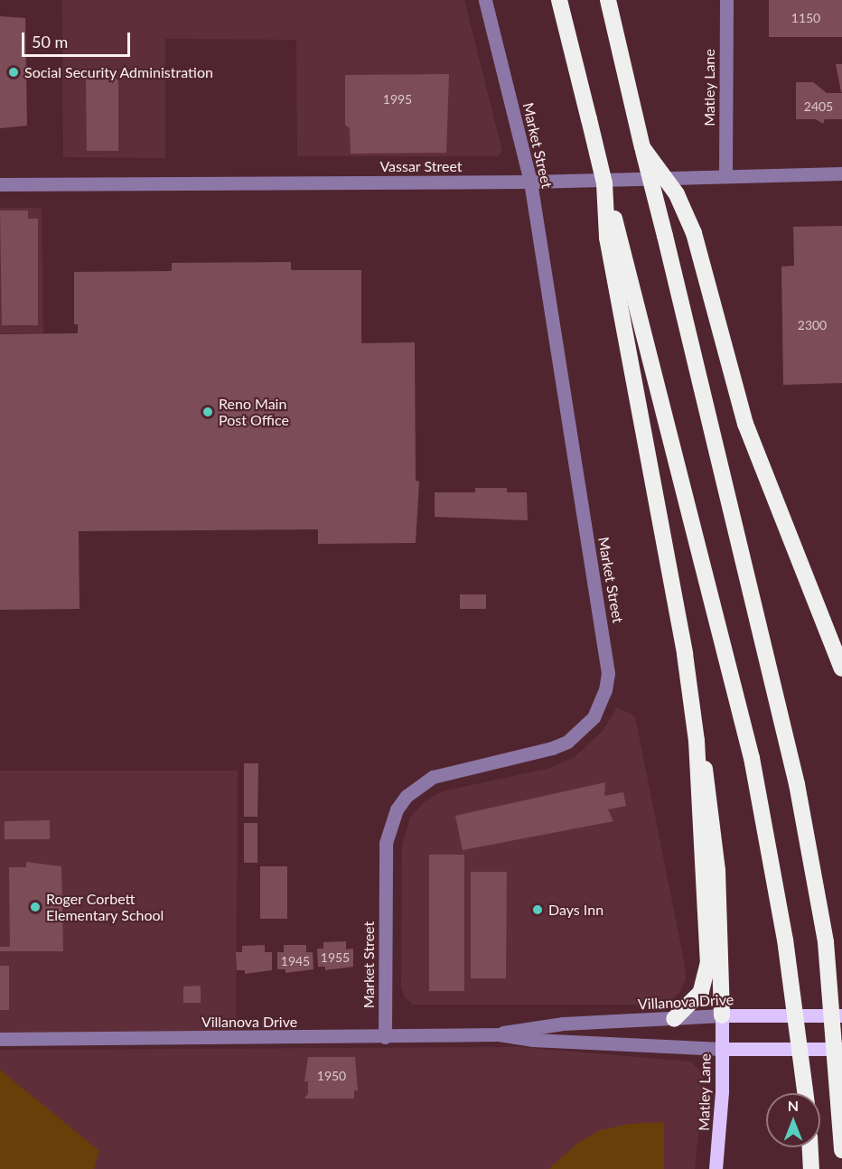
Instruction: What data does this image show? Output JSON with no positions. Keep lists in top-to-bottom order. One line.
{"streets":{"main road":["Matley Lane","Villanova Drive"],"street":["Market Street","Vassar Street"]},"crossings":[["Matley Lane","Vassar Street"],["Matley Lane","Villanova Drive"],["Market Street","Vassar Street"],["Market Street","Villanova Drive"]],"places":["Social Security Administration","Reno Main Post Office","Roger Corbett Elementary School","Days Inn"],"house_numbers":["1150","1995","2405","2300","1955","1945","1950"],"scale_bar":"50 m","north":"top"}
